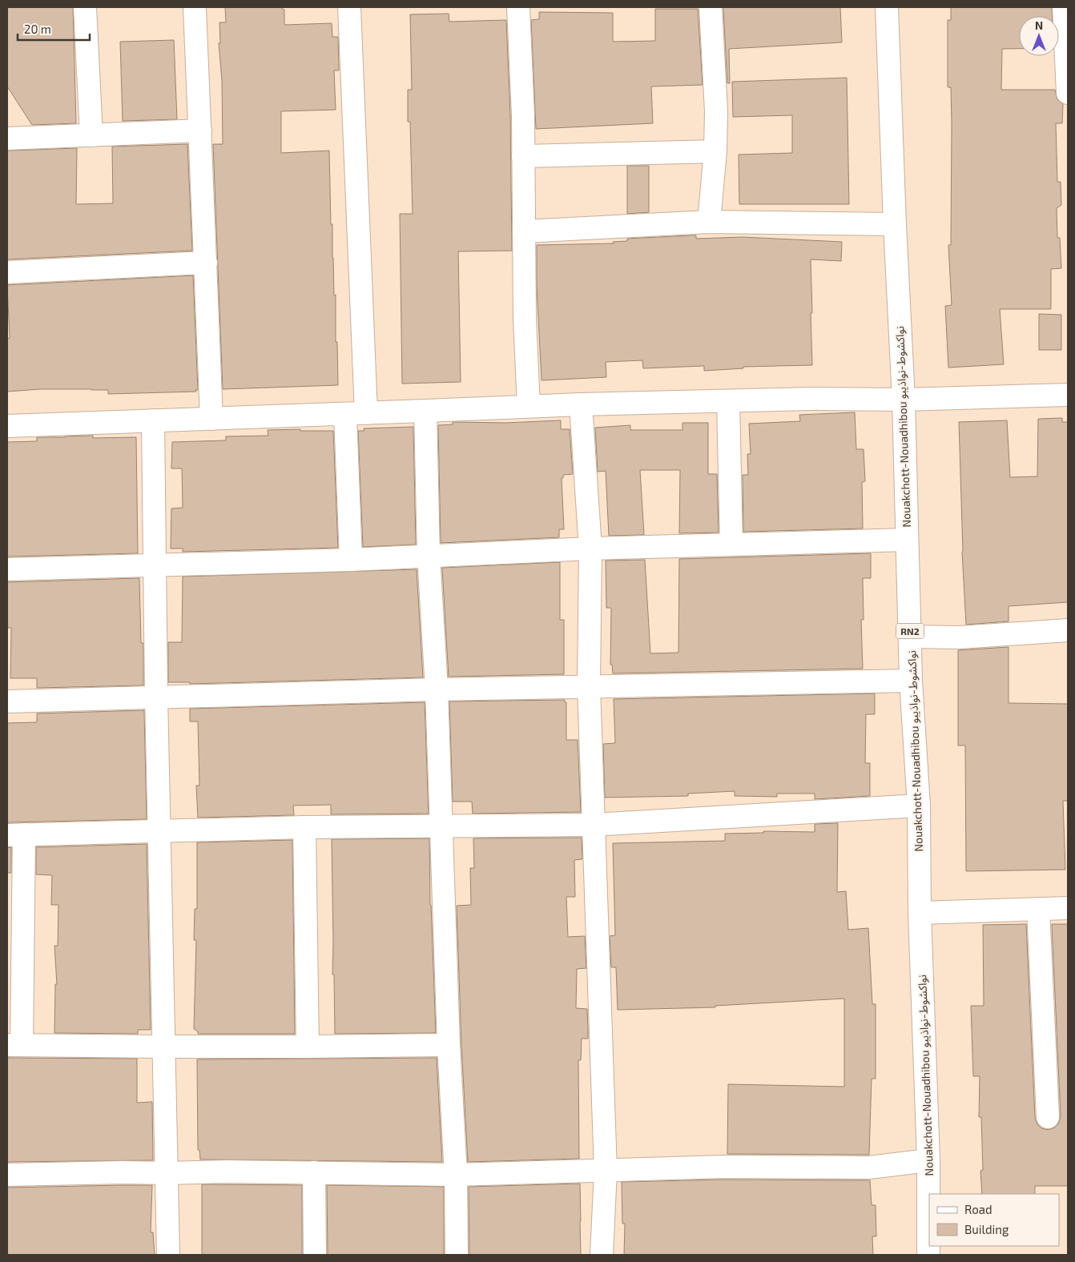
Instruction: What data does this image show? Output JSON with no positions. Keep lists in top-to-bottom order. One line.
{"streets":{"main road":["Nouakchott-Nouadhibou نواكشوط-نواذيبو","RN2"]},"legend":["Road","Building"],"scale_bar":"20 m","north":"top"}
